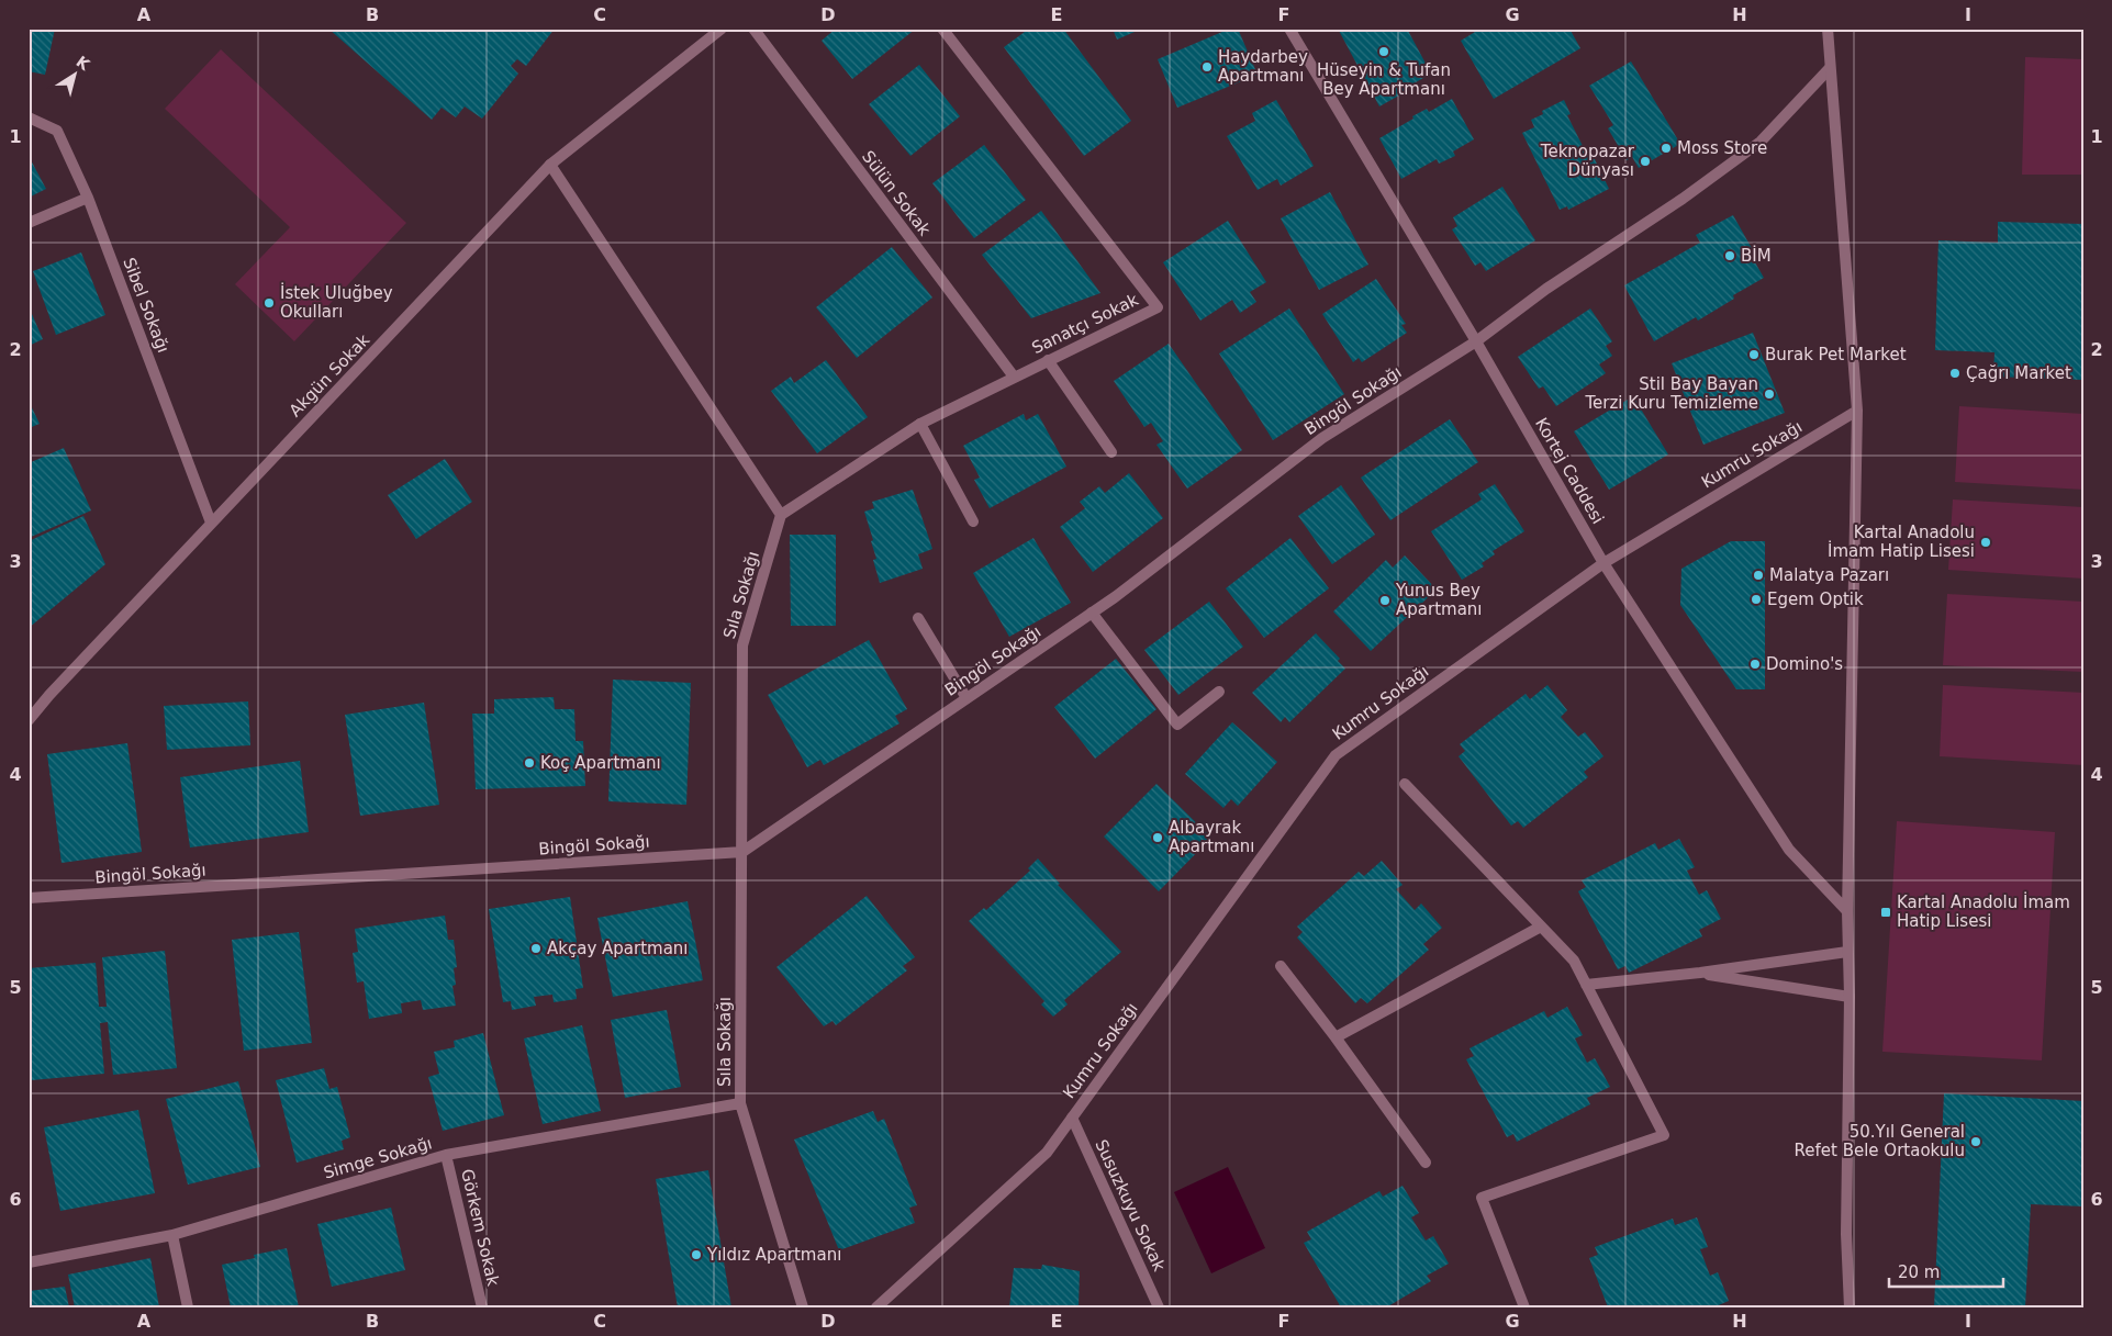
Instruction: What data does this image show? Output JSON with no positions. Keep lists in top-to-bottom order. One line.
{"streets":{"street":["Sülün Sokak","Sibel Sokağı","Sanatçı Sokak","Akgün Sokak","Bingöl Sokağı","Kumru Sokağı","Kortej Caddesi","Sıla Sokağı","Simge Sokağı","Susuzkuyu Sokak","Görkem Sokak"]},"crossings":[["Sülün Sokak","Sanatçı Sokak"],["Sibel Sokağı","Akgün Sokak"],["Sanatçı Sokak","Sıla Sokağı"],["Bingöl Sokağı","Kortej Caddesi"],["Bingöl Sokağı","Sıla Sokağı"],["Kumru Sokağı","Kortej Caddesi"],["Kumru Sokağı","Susuzkuyu Sokak"],["Sıla Sokağı","Simge Sokağı"],["Simge Sokağı","Görkem Sokak"]],"places":{"other":["Hüseyin & Tufan Bey Apartmanı","Haydarbey Apartmanı","Moss Store","Teknopazar Dünyası","BİM","İstek Uluğbey Okulları","Burak Pet Market","Çağrı Market","Stil Bay Bayan Terzi Kuru Temizleme","Kartal Anadolu İmam Hatip Lisesi","Malatya Pazarı","Egem Optik","Yunus Bey Apartmanı","Domino's","Koç Apartmanı","Albayrak Apartmanı","Akçay Apartmanı","50.Yıl General Refet Bele Ortaokulu","Yıldız Apartmanı"],"transit":["Kartal Anadolu İmam Hati̇p Li̇sesi̇"]},"scale_bar":"20 m","north":"top right","grid":{"columns":["A","B","C","D","E","F","G","H","I"],"rows":["1","2","3","4","5","6"]}}
